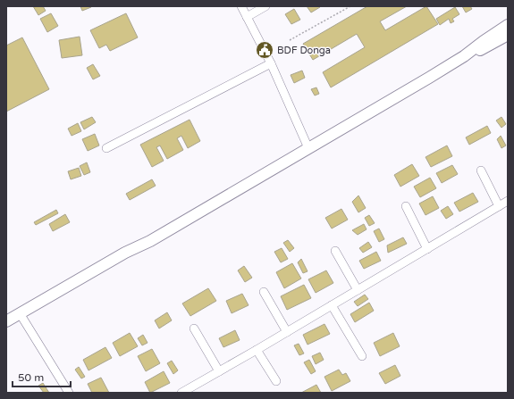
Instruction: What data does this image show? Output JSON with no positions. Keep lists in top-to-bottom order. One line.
{"places":{"public building":["BDF Donga"]},"scale_bar":"50 m"}
